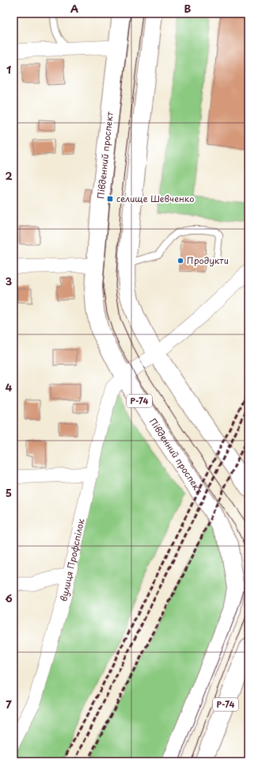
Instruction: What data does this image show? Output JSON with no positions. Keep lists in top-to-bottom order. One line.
{"streets":{"main road":["Південний проспект","Р-74"],"street":["вулиця Профспілок"]},"crossings":[["Південний проспект","вулиця Профспілок"]],"places":{"transit":["селище Шевченко"],"other":["Продукти"]},"grid":{"columns":["A","B"],"rows":["1","2","3","4","5","6","7"]}}
